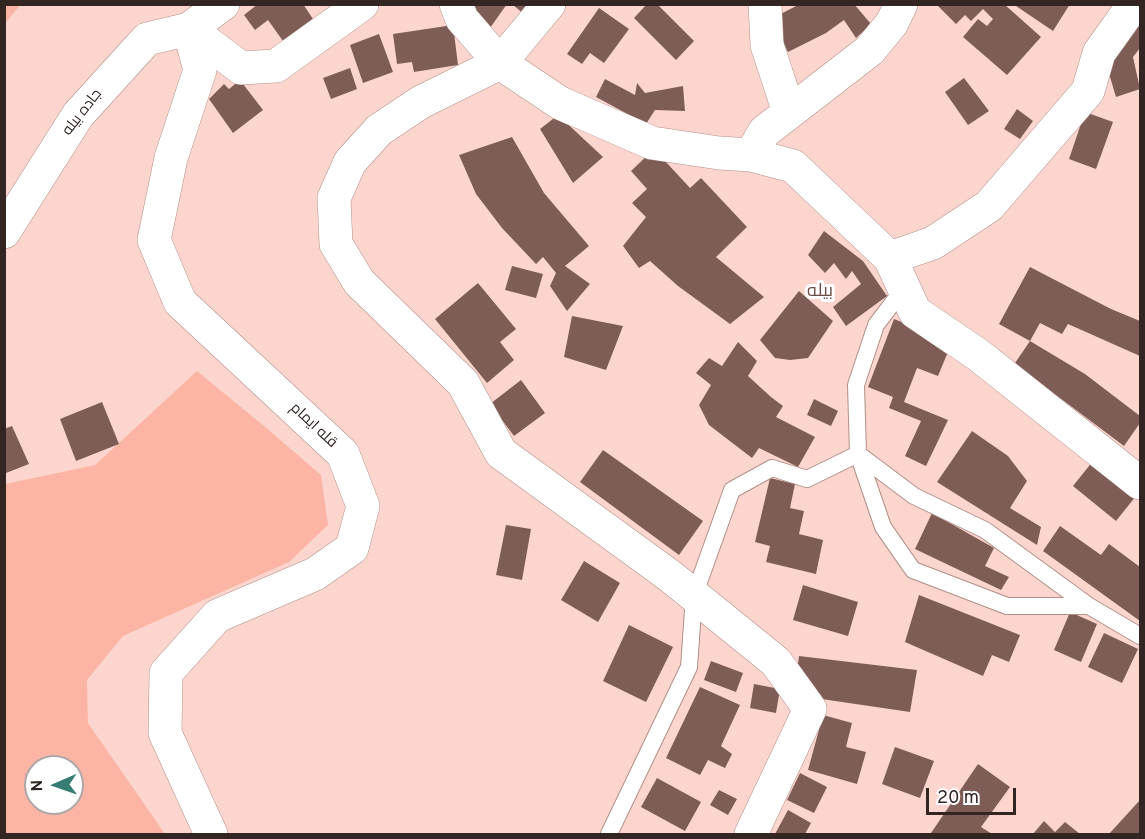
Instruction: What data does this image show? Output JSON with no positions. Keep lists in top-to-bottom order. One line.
{"streets":{"street":["جاده بیله","قله ایمام"]},"crossings":[["جاده بیله","قله ایمام"]],"districts":["بیله"],"scale_bar":"20 m","north":"left"}
